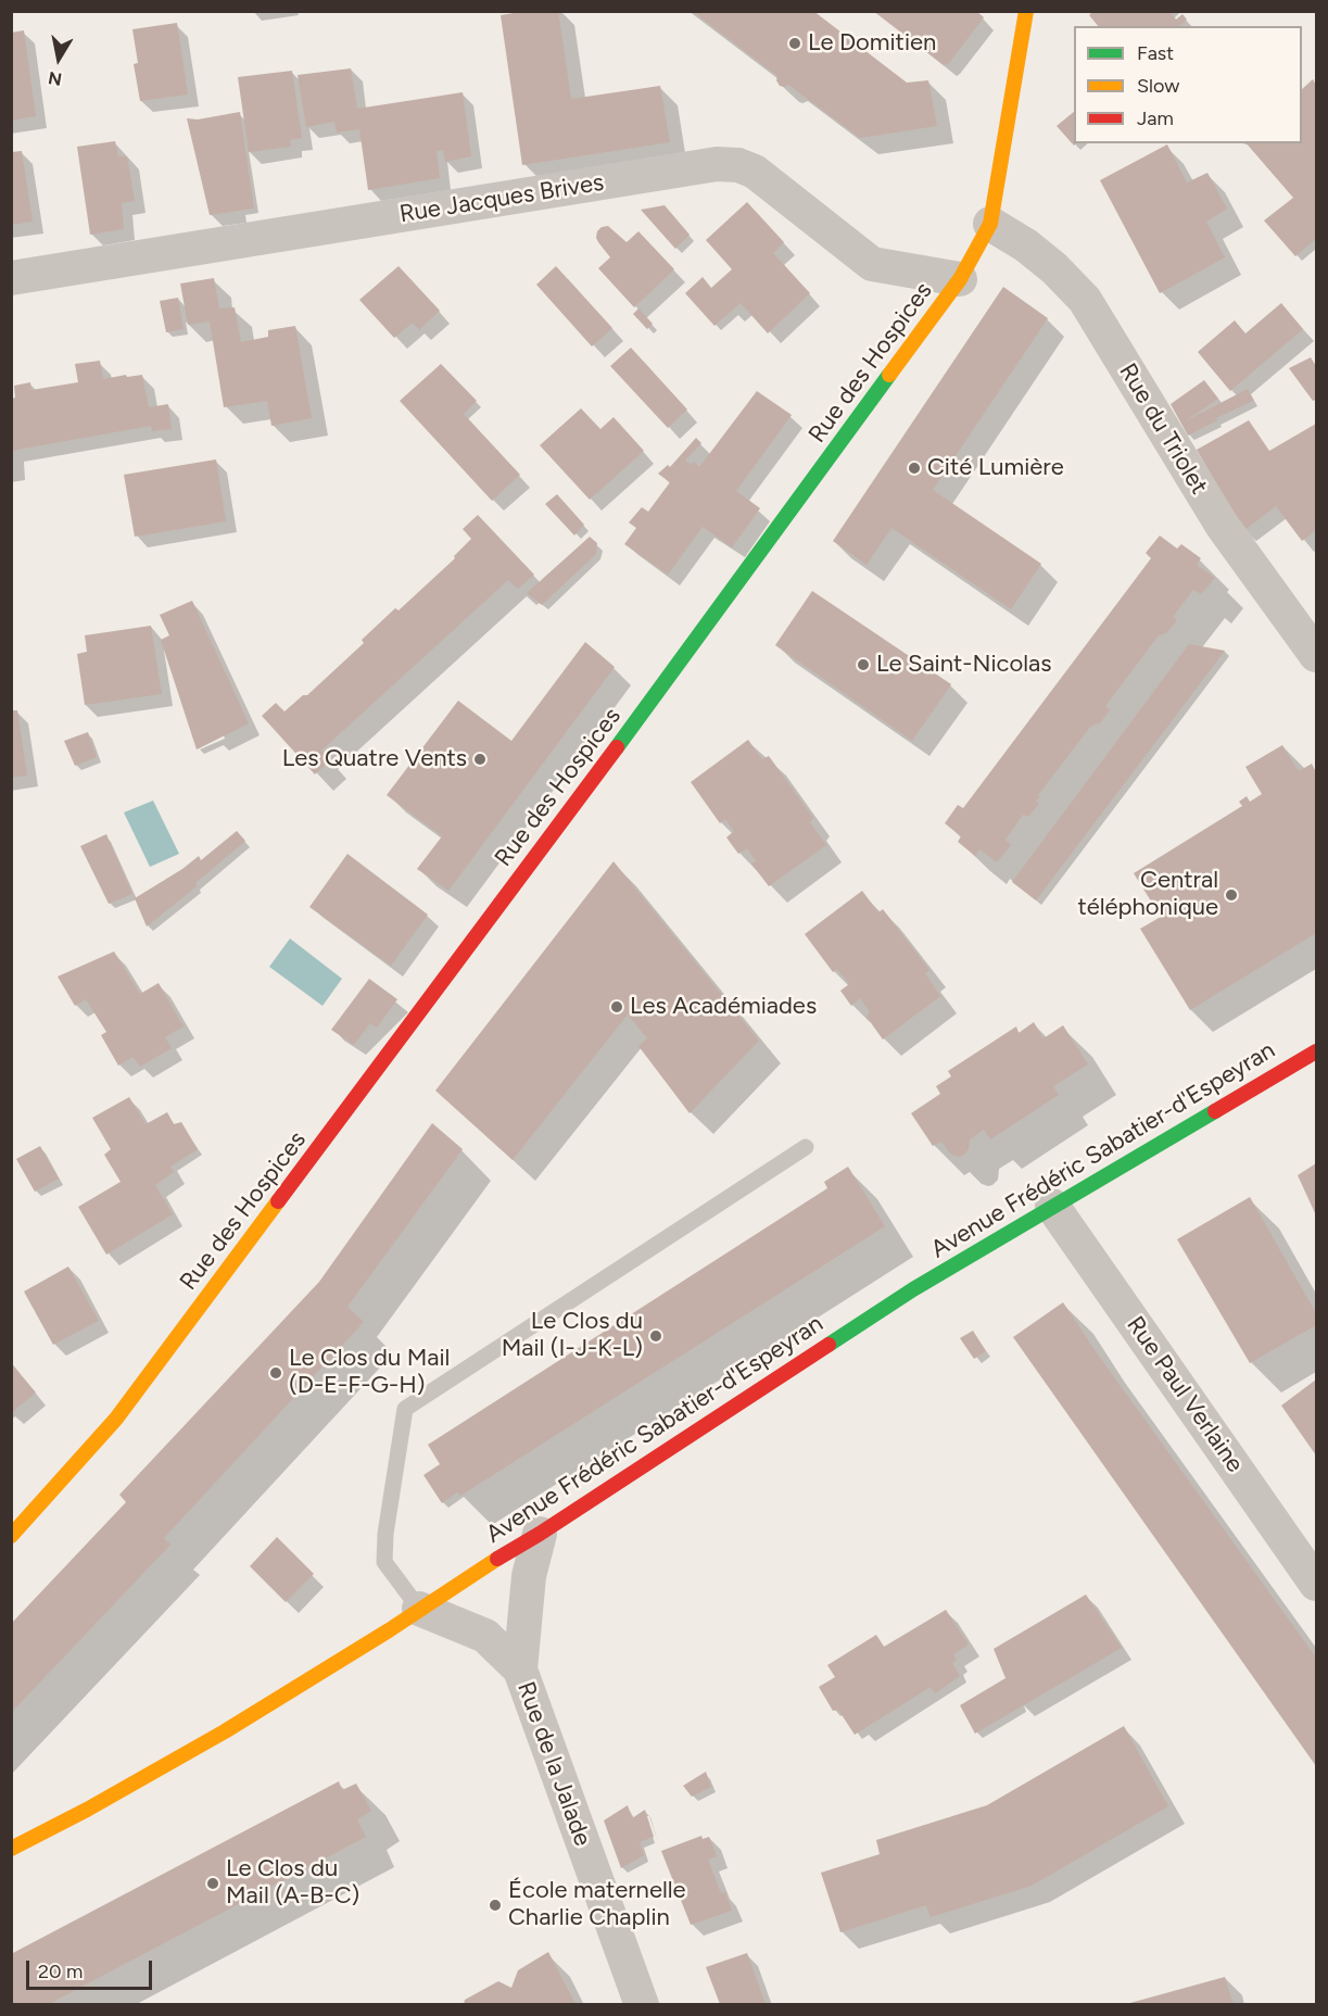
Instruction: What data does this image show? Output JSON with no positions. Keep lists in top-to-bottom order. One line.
{"streets":{"street":["Rue Jacques Brives","Rue des Hospices","Rue du Triolet","Avenue Frédéric Sabatier-d'Espeyran","Rue Paul Verlaine","Rue de la Jalade"]},"crossings":[["Rue Jacques Brives","Rue des Hospices"],["Rue des Hospices","Rue du Triolet"],["Avenue Frédéric Sabatier-d'Espeyran","Rue Paul Verlaine"],["Avenue Frédéric Sabatier-d'Espeyran","Rue de la Jalade"]],"places":["Le Domitien","Cité Lumière","Le Saint-Nicolas","Les Quatre Vents","Central téléphonique","Les Académiades","Le Clos du Mail (I-J-K-L)","Le Clos du Mail (D-E-F-G-H)","Le Clos du Mail (A-B-C)","École maternelle Charlie Chaplin"],"legend":["Fast","Slow","Jam"],"scale_bar":"20 m","north":"bottom"}
